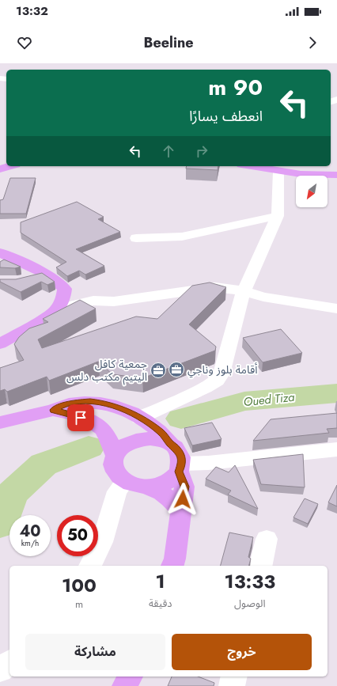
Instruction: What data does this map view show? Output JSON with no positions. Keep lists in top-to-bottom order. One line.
{"water":["Oued Tiza"],"places":{"office":["أقامة بلوز وناجي","جمعية كافل اليتيم مكتب دلس"]},"north":"bottom left","page":{"status":"13:32","header":"Beeline","turn":["90 m","انعطف يسارًا"],"speed":"40 km/h","limit":"50","eta":["13:33","الوصول","1","دقيقة","100","m"],"buttons":["خروج","مشاركة"]}}
